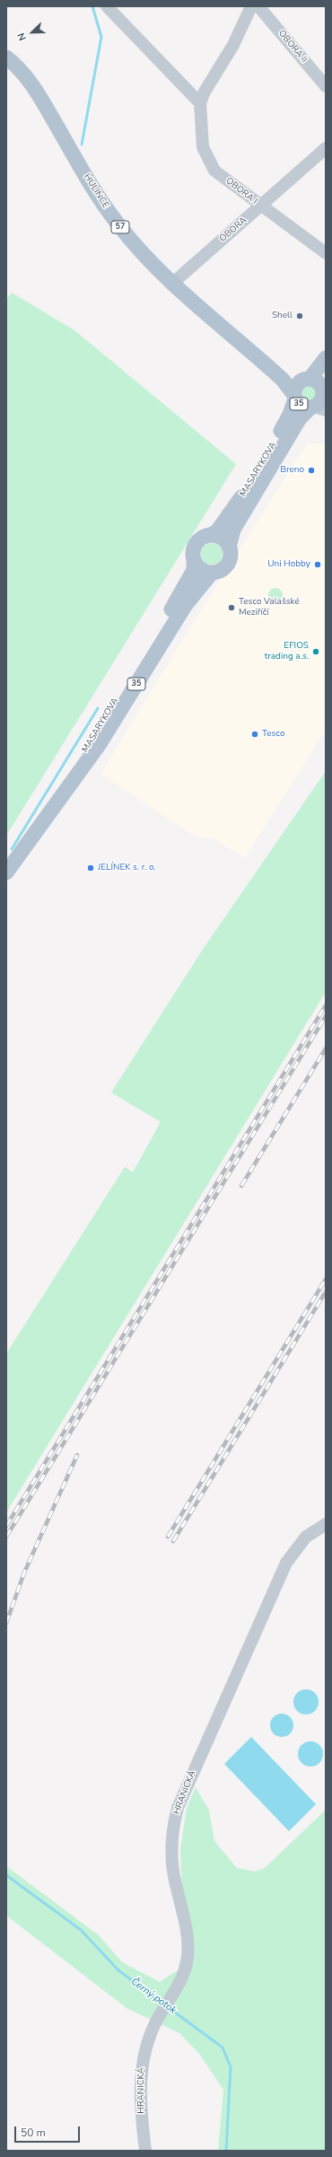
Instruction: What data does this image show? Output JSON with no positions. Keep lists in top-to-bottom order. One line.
{"streets":{"main road":["HULINCE","57","35","MASARYKOVA"],"street":["OBORA II","OBORA I","OBORA","HRANICKÁ"]},"crossings":[["HULINCE","OBORA"],["HULINCE","35"],["HULINCE","MASARYKOVA"],["OBORA I","OBORA"],["35","MASARYKOVA"]],"water":["Černý potok"],"places":["Shell","Breno","Uni Hobby","Tesco Valašské Meziříčí","EFIOS trading a.s.","Tesco","JELÍNEK s. r. o."],"scale_bar":"50 m","north":"bottom left"}
